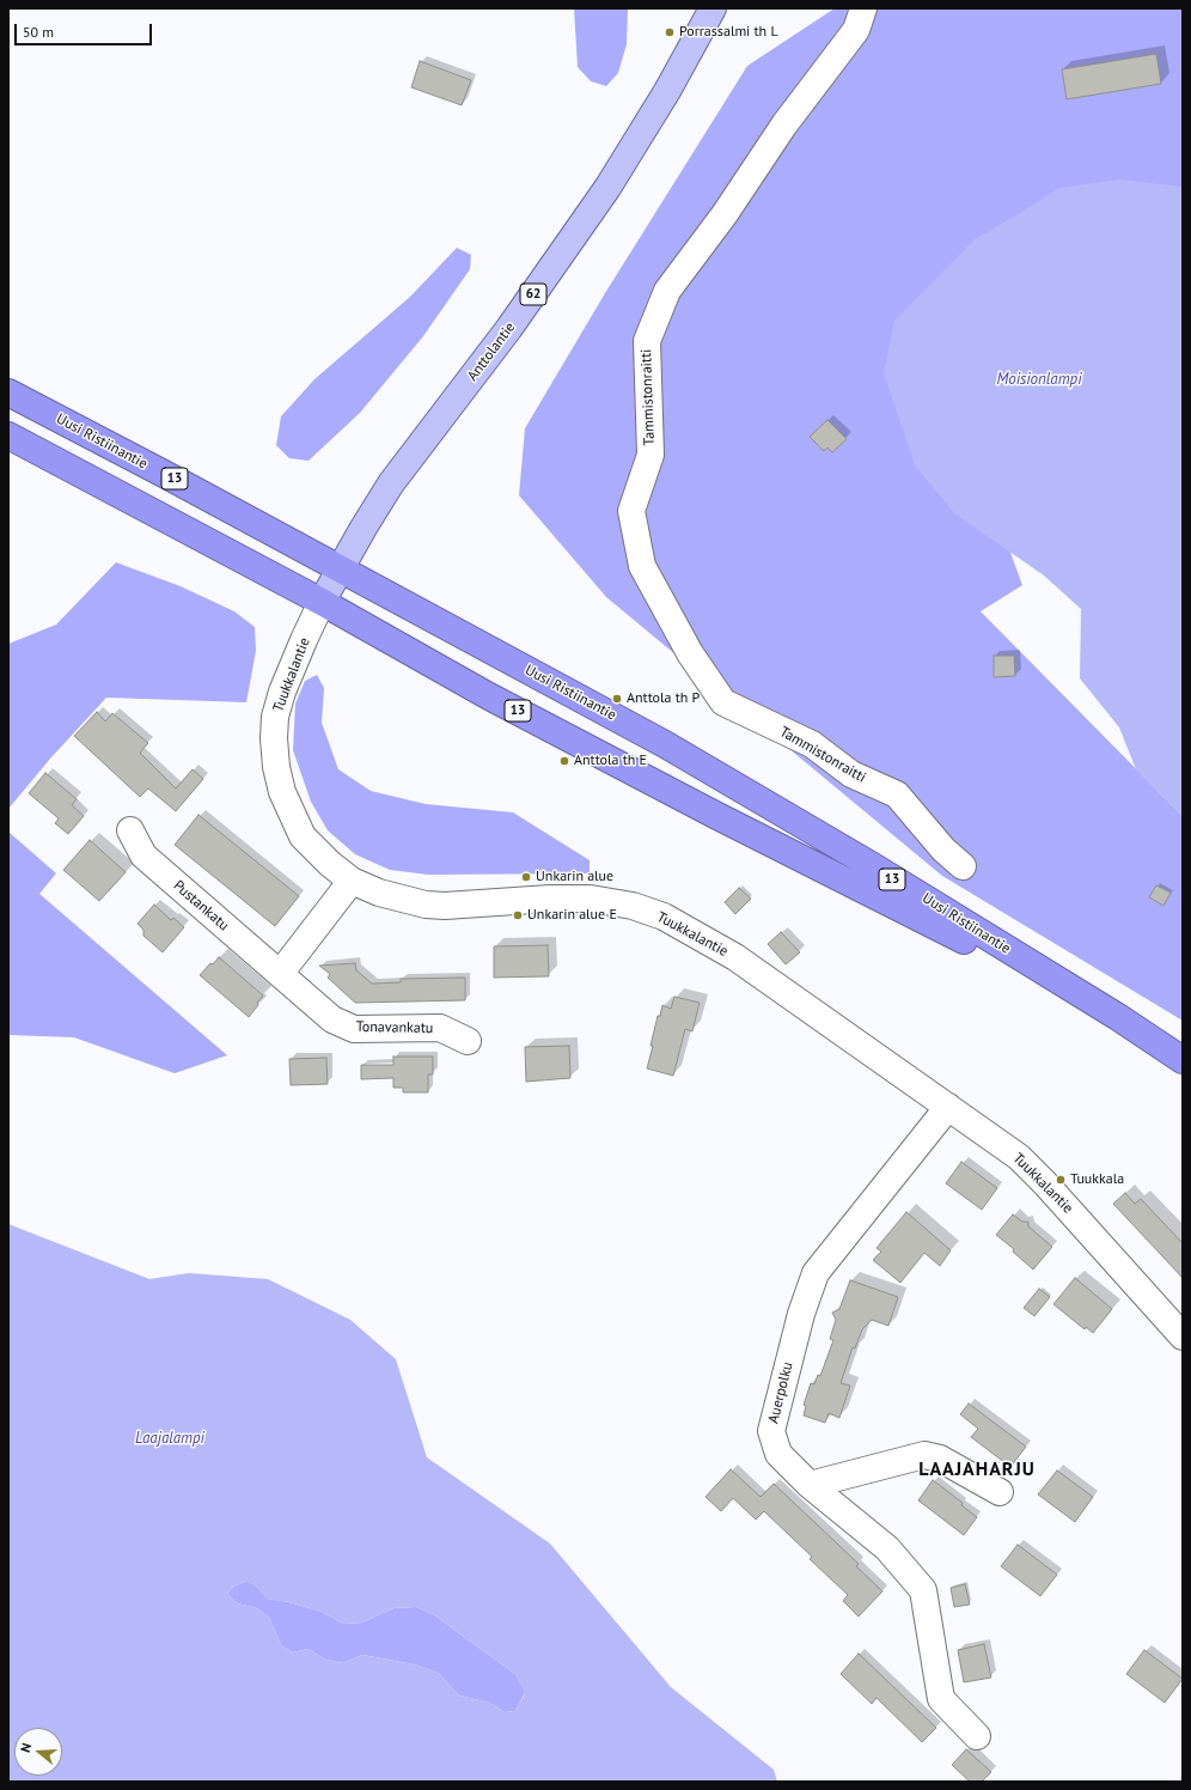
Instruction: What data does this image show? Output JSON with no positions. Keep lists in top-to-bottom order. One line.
{"streets":{"highway":["Uusi Ristiinantie","13"],"main road":["62","Anttolantie"],"street":["Tammistonraitti","Tuukkalantie","Pustankatu","Tonavankatu","Auerpolku"]},"crossings":[["62","Anttolantie"],["62","Uusi Ristiinantie"],["62","Tuukkalantie"],["Anttolantie","Uusi Ristiinantie"],["Uusi Ristiinantie","Tuukkalantie"],["Tuukkalantie","Auerpolku"],["Pustankatu","Tonavankatu"]],"districts":["LAAJAHARJU"],"water":["Moisionlampi","Laajalampi"],"places":["Porrassalmi th L","Anttola th P","Anttola th E","Unkarin alue","Unkarin alue E","Tuukkala"],"scale_bar":"50 m","north":"left"}
